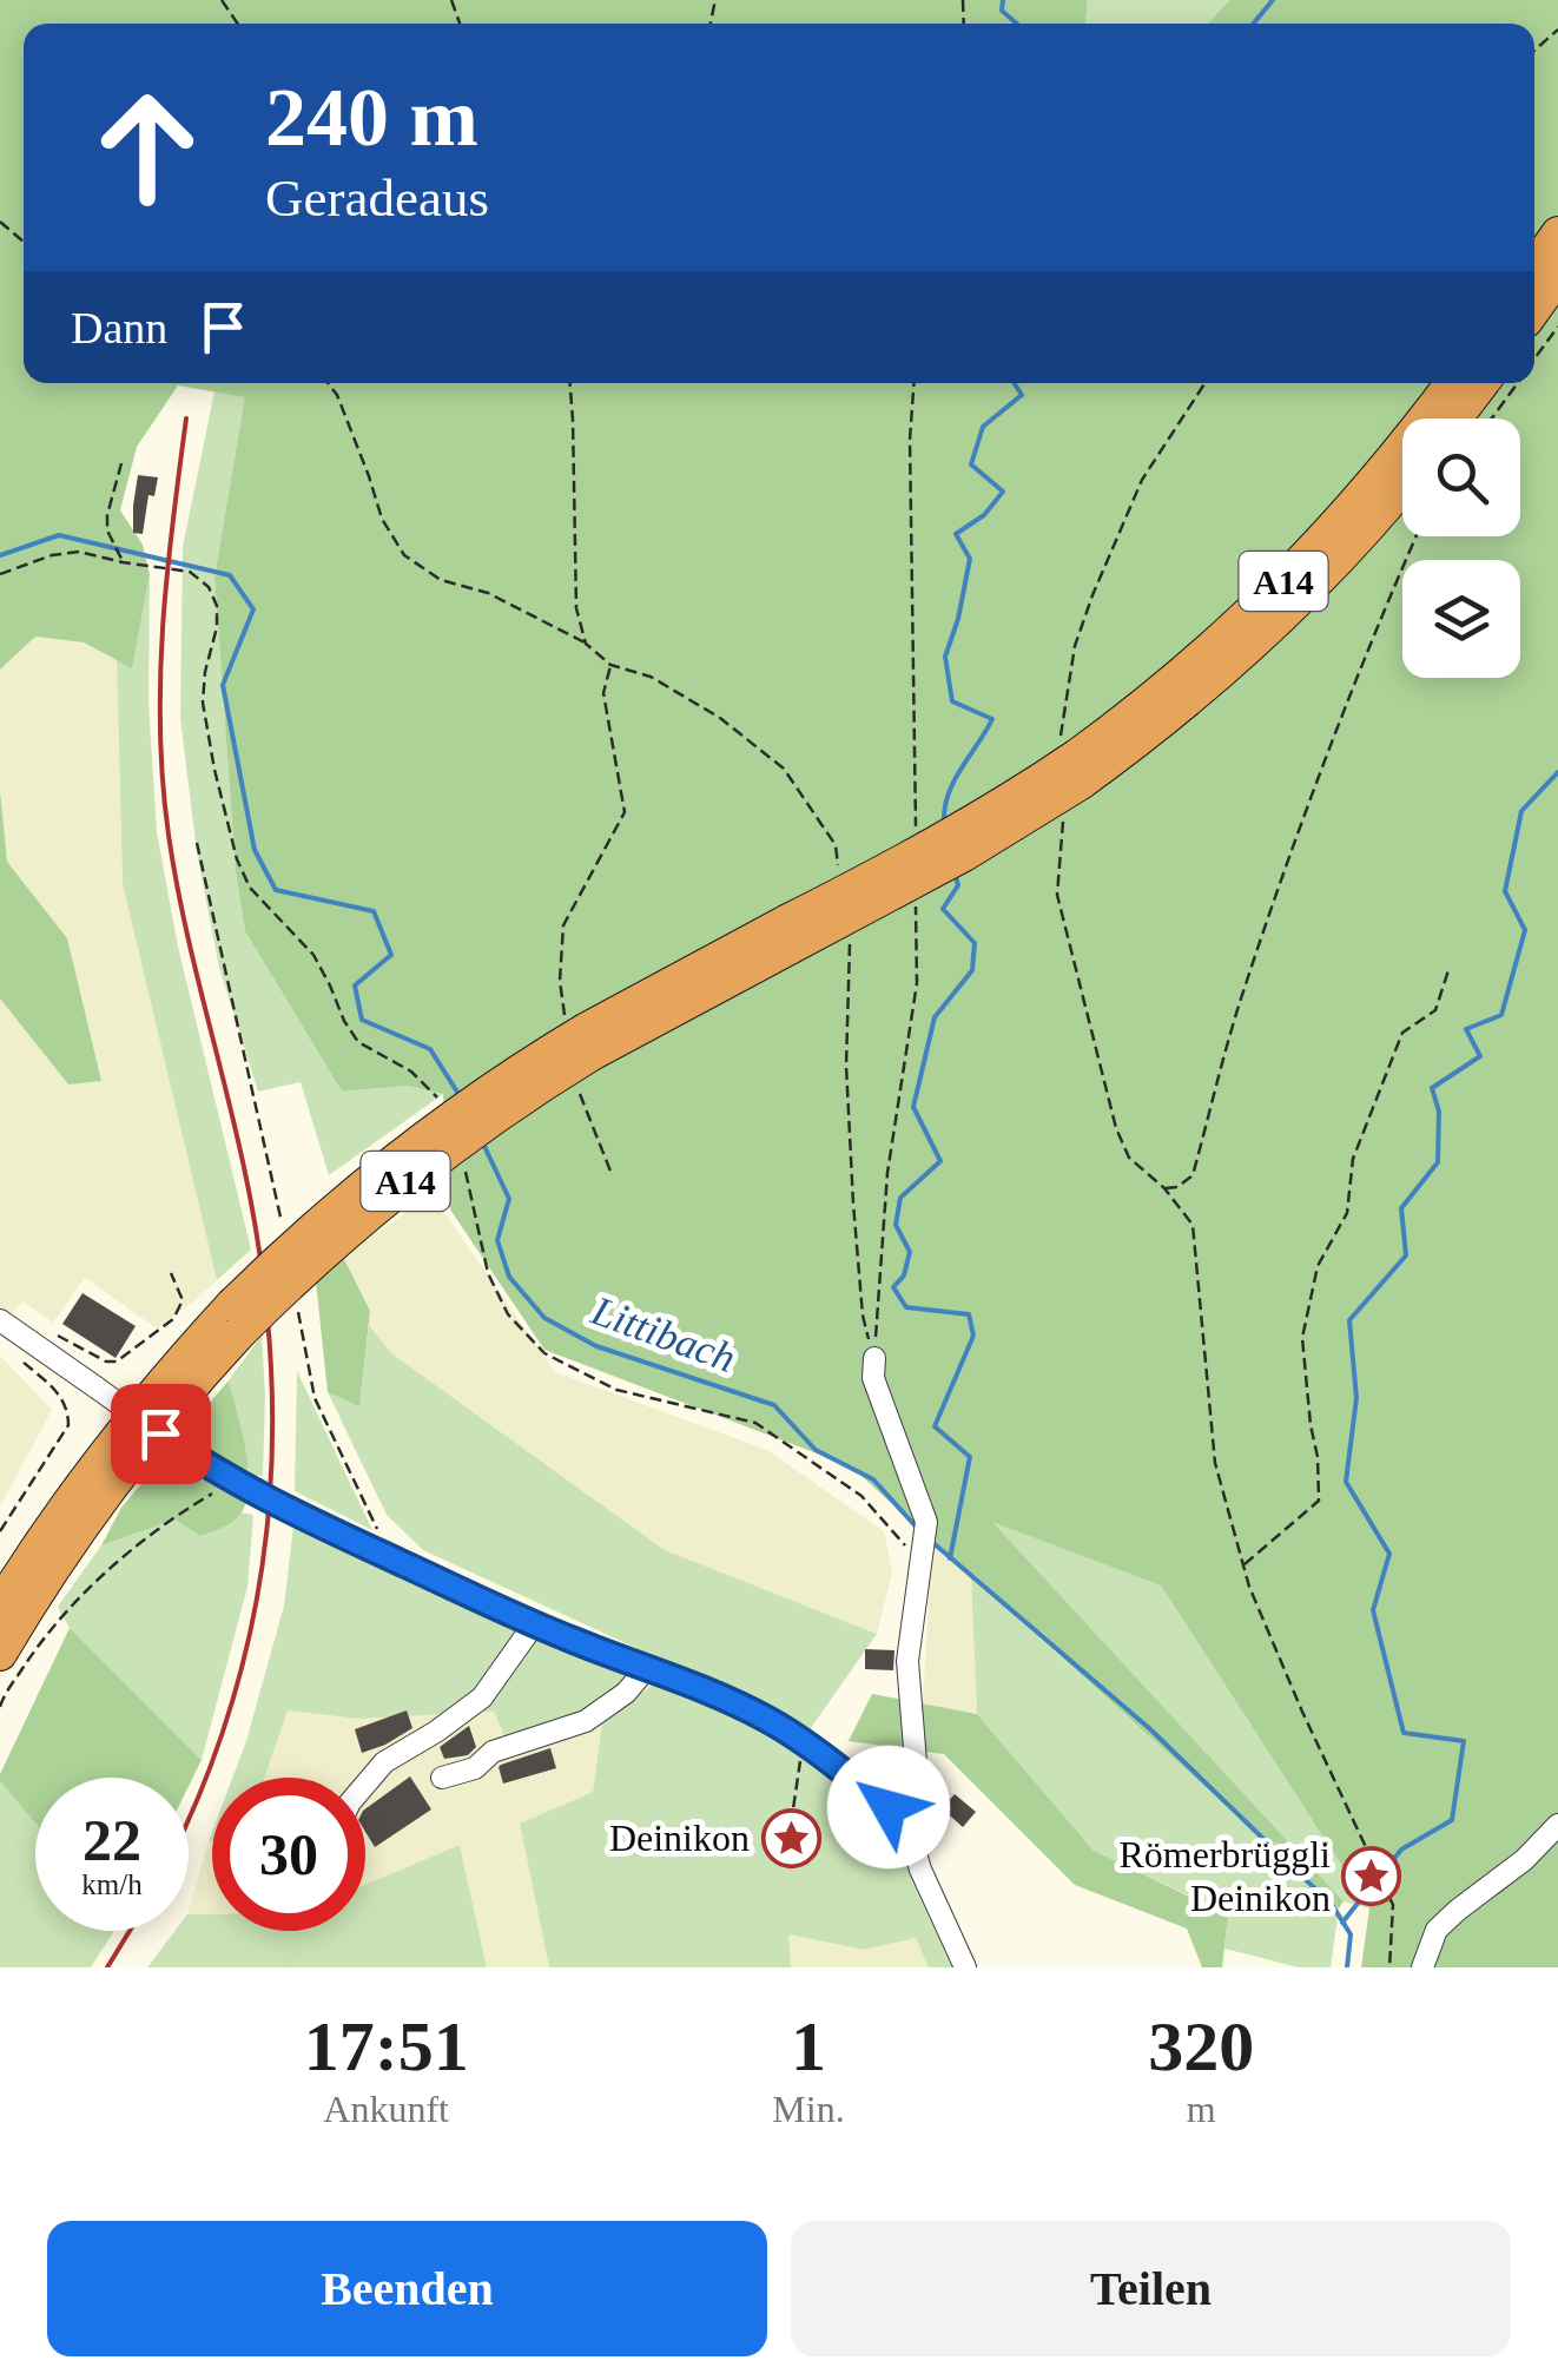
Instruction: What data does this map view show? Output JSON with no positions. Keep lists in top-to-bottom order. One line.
{"streets":{"highway":["A14"]},"water":["Littibach"],"places":{"place":["Deinikon","Römerbrüggli Deinikon"]},"page":{"turn":["240 m","Geradeaus"],"then":"Dann","speed":"22 km/h","limit":"30","eta":["17:51","Ankunft","1","Min.","320","m"],"buttons":["Beenden","Teilen"]}}
